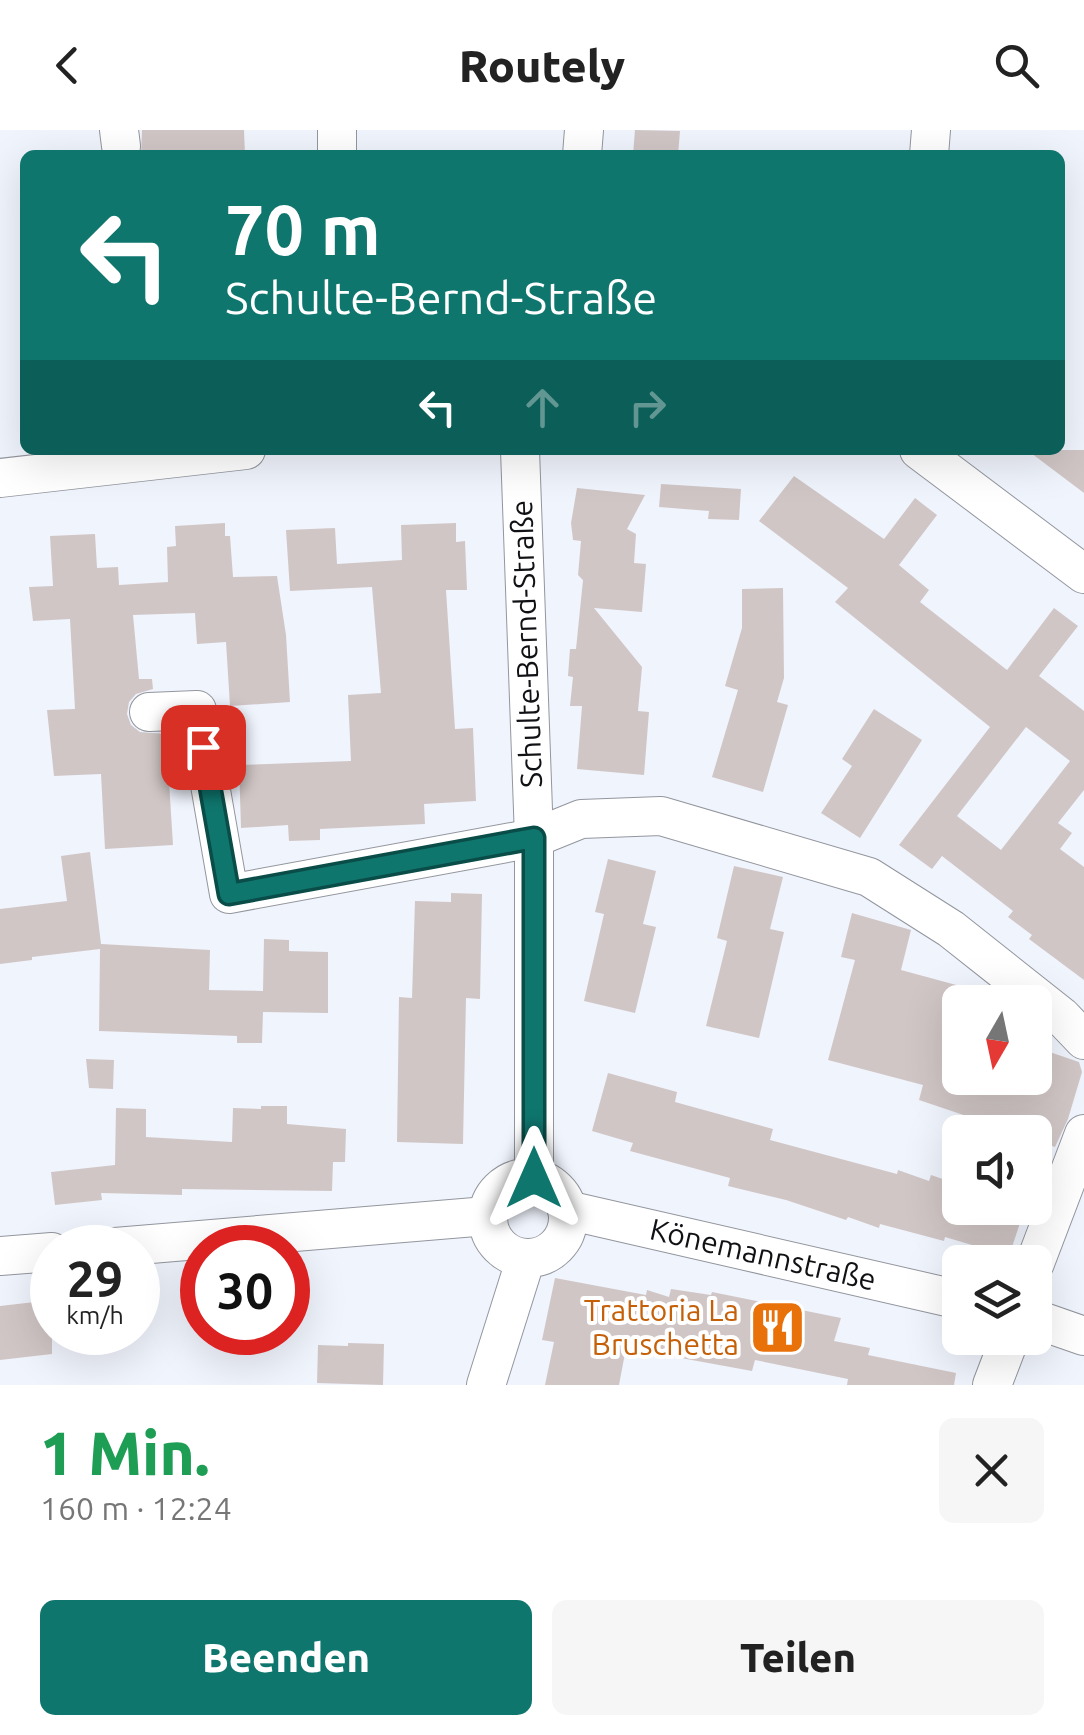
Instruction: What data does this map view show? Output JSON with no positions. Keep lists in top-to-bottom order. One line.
{"streets":{"street":["Schulte-Bernd-Straße","Könemannstraße"]},"crossings":[["Schulte-Bernd-Straße","Könemannstraße"]],"places":{"restaurant":["Trattoria La Bruschetta"]},"north":"bottom","page":{"header":"Routely","turn":["70 m","Schulte-Bernd-Straße"],"speed":"29 km/h","limit":"30","heading":["1 Min.","160 m · 12:24"],"buttons":["Beenden","Teilen"]}}
